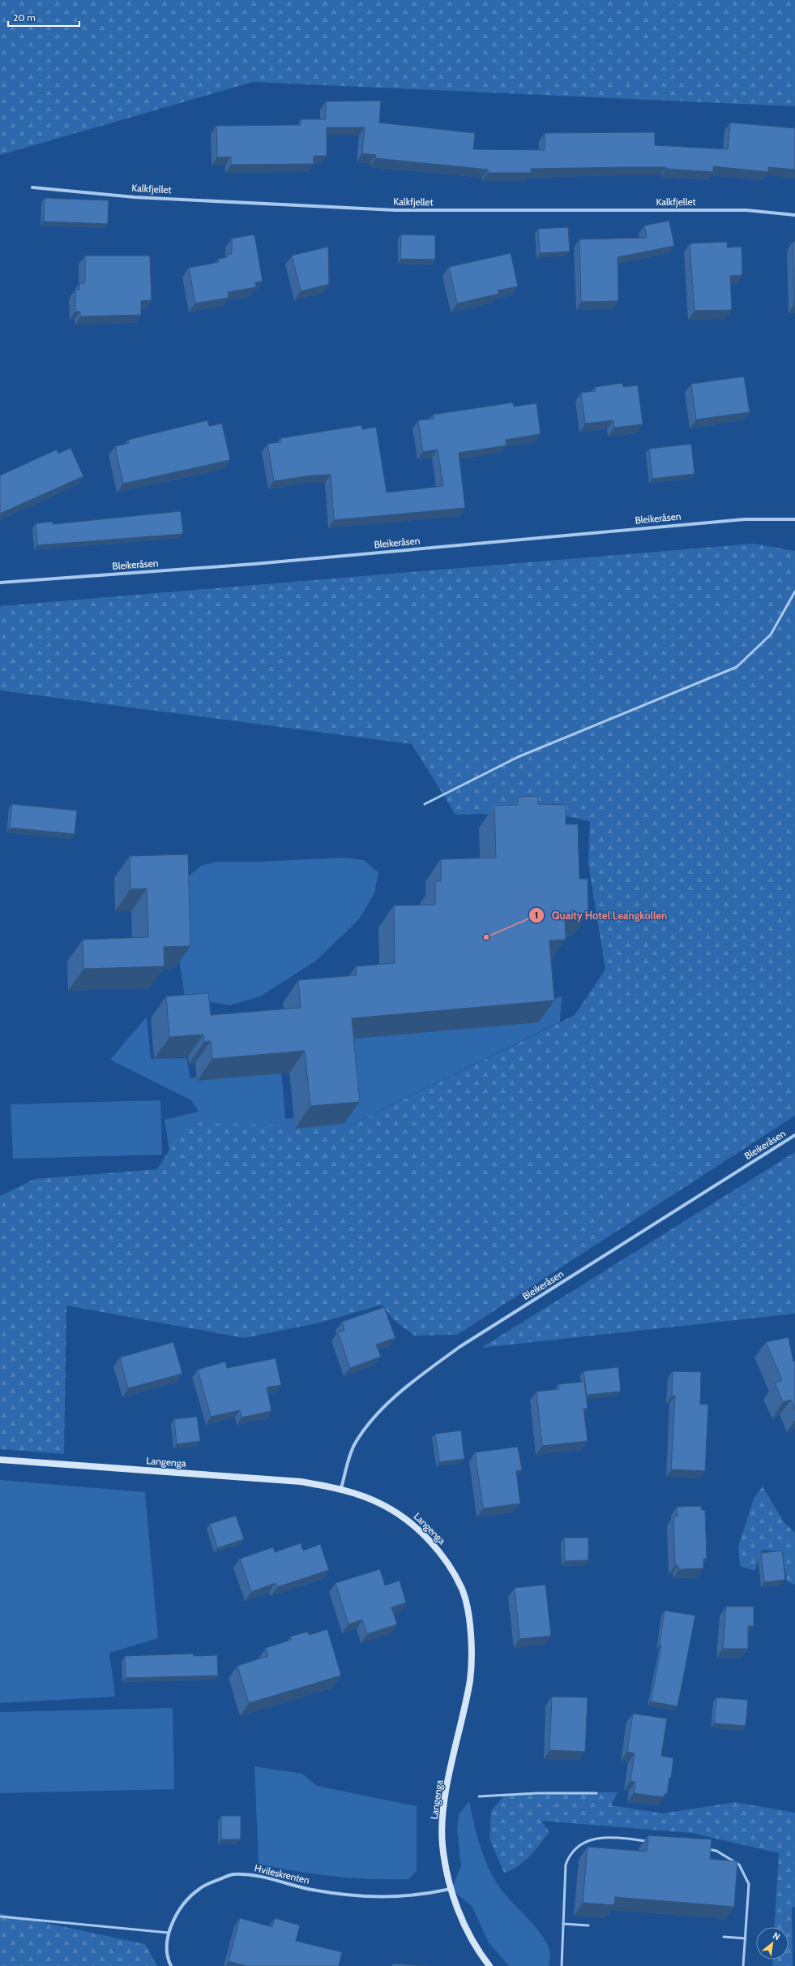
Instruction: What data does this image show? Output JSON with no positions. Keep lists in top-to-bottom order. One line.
{"streets":{"main road":["Langenga"],"street":["Kalkfjellet","Bleikeråsen","Hvileskrenten"]},"crossings":[["Bleikeråsen","Langenga"],["Langenga","Hvileskrenten"]],"places":["Quaity Hotel Leangkollen"],"scale_bar":"20 m","north":"top right"}
